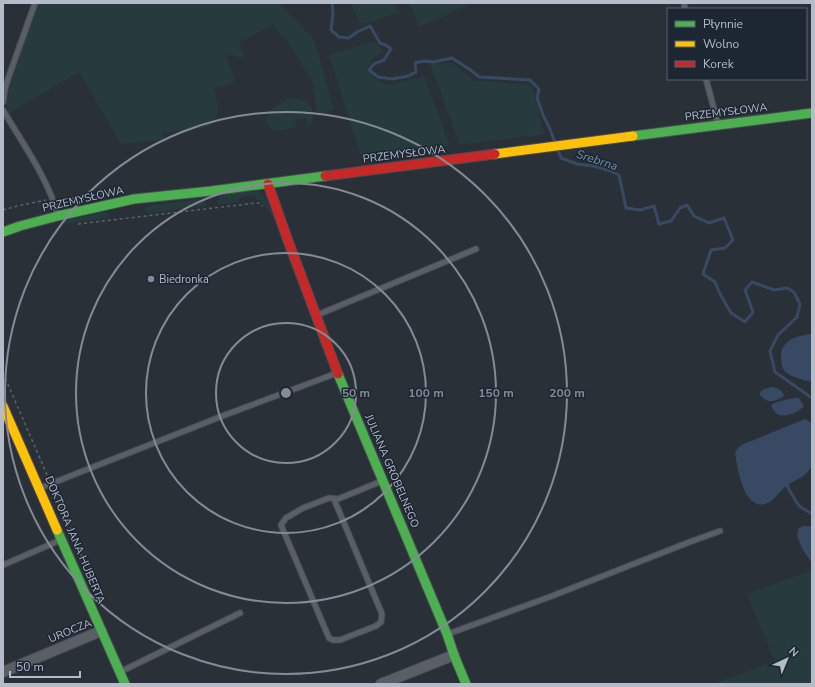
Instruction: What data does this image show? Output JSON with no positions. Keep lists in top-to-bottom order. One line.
{"streets":{"street":["PRZEMYSŁOWA","JULIANA GROBELNEGO","DOKTORA JANA HUBERTA","UROCZA"]},"crossings":[["PRZEMYSŁOWA","JULIANA GROBELNEGO"],["DOKTORA JANA HUBERTA","UROCZA"]],"water":["Srebrna"],"places":["Biedronka"],"legend":["Płynnie","Wolno","Korek"],"scale_bar":"50 m","north":"top right","rings":["50 m","100 m","150 m","200 m"]}
